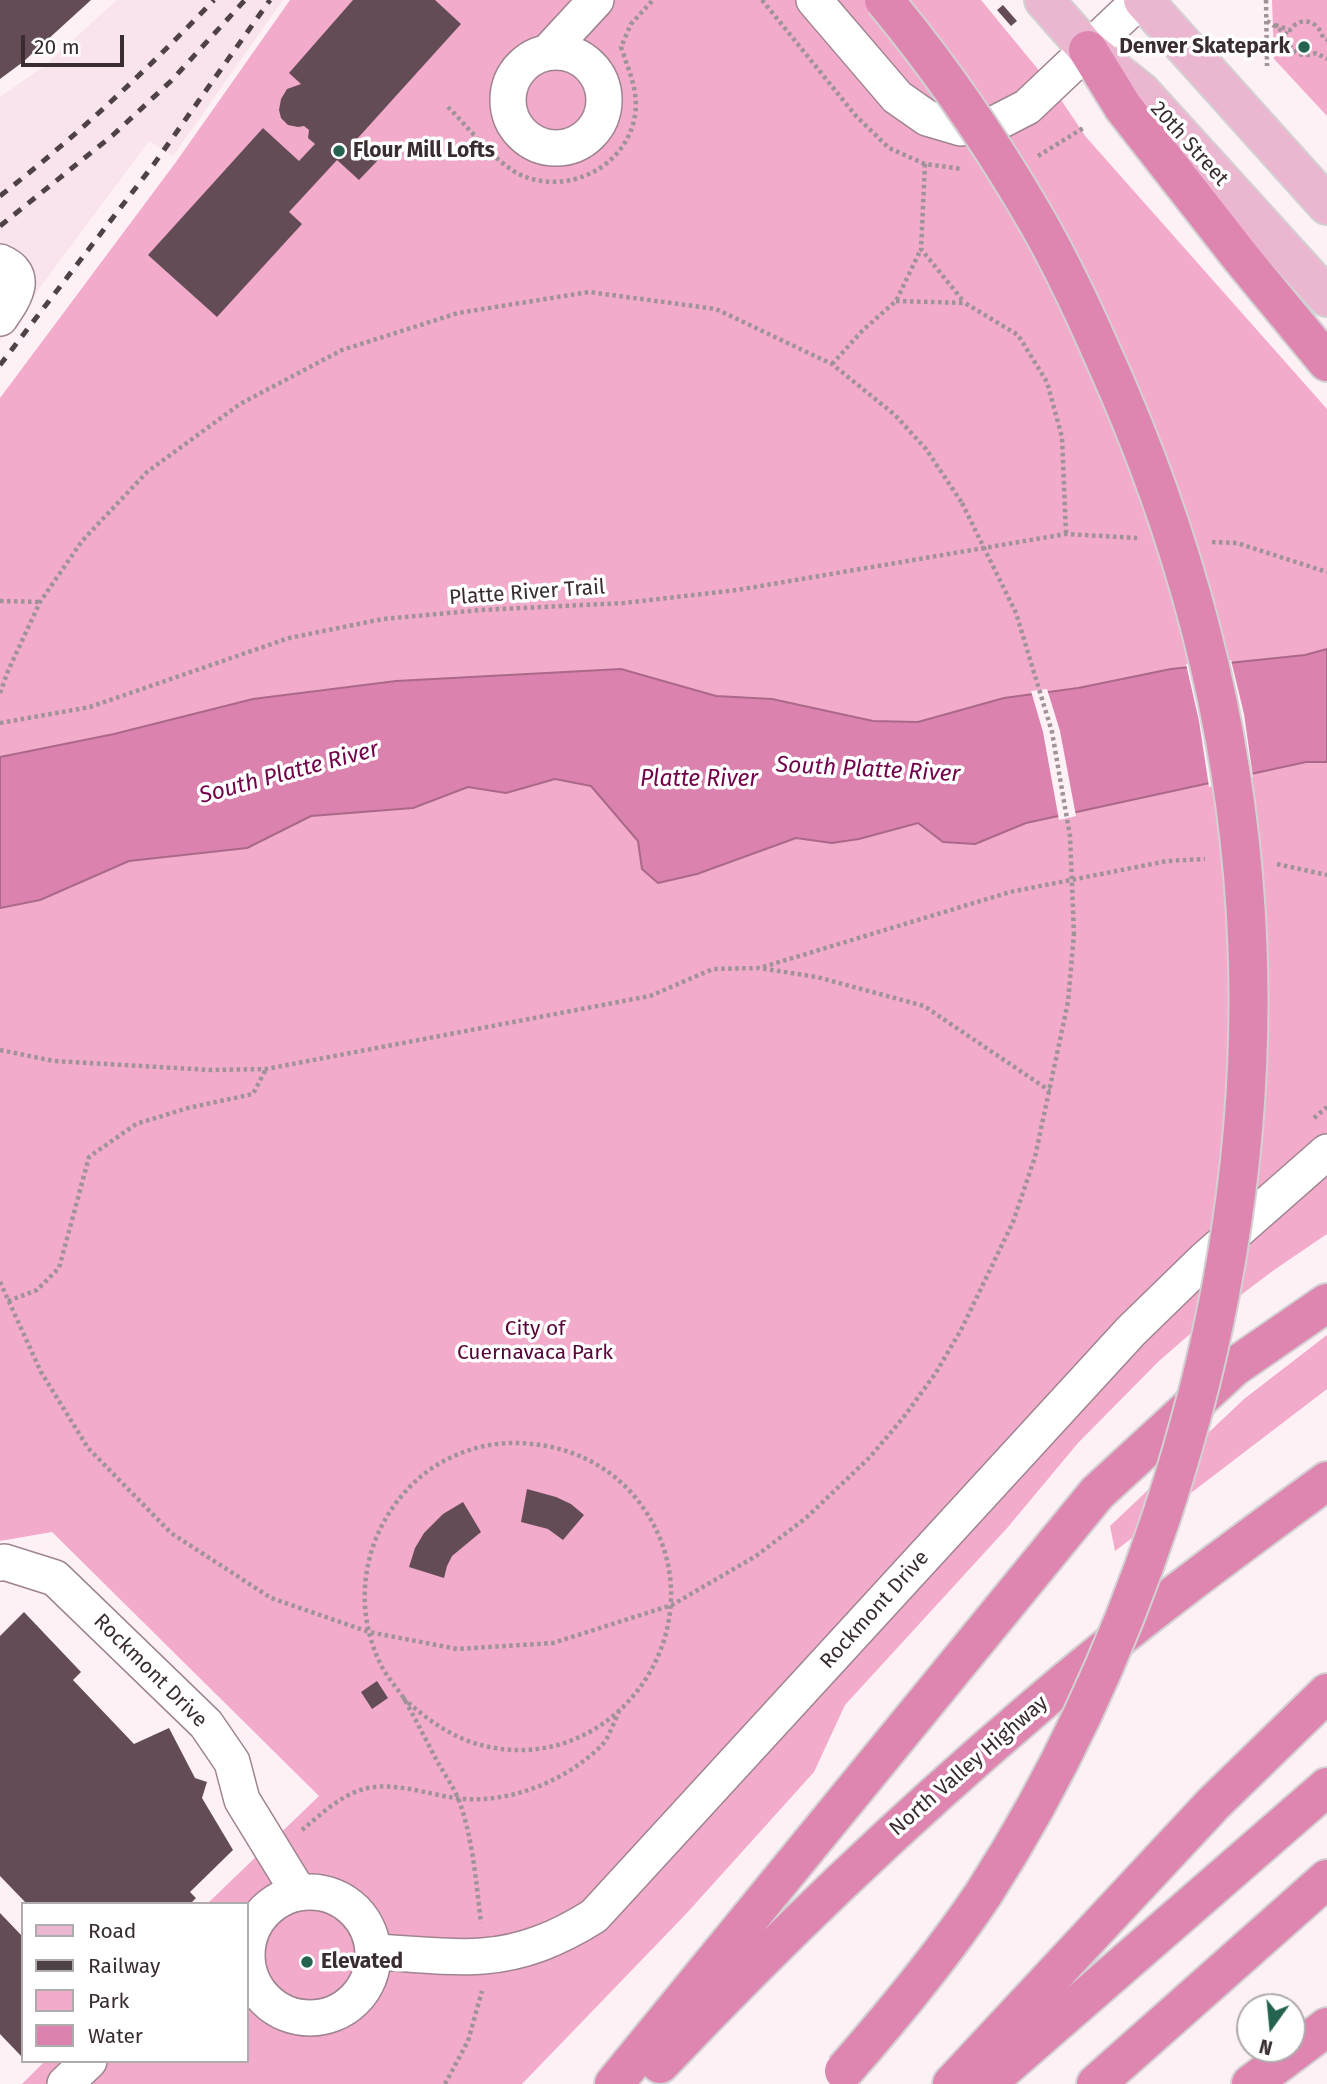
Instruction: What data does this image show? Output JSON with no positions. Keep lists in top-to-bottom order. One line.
{"streets":{"highway":["North Valley Highway"],"main road":["20th Street"],"street":["Rockmont Drive"],"path":["Platte River Trail"]},"water":["South Platte River","Platte River"],"parks":["City of Cuernavaca Park"],"places":["Denver Skatepark","Flour Mill Lofts","Elevated"],"legend":["Road","Railway","Park","Water"],"scale_bar":"20 m","north":"bottom"}
